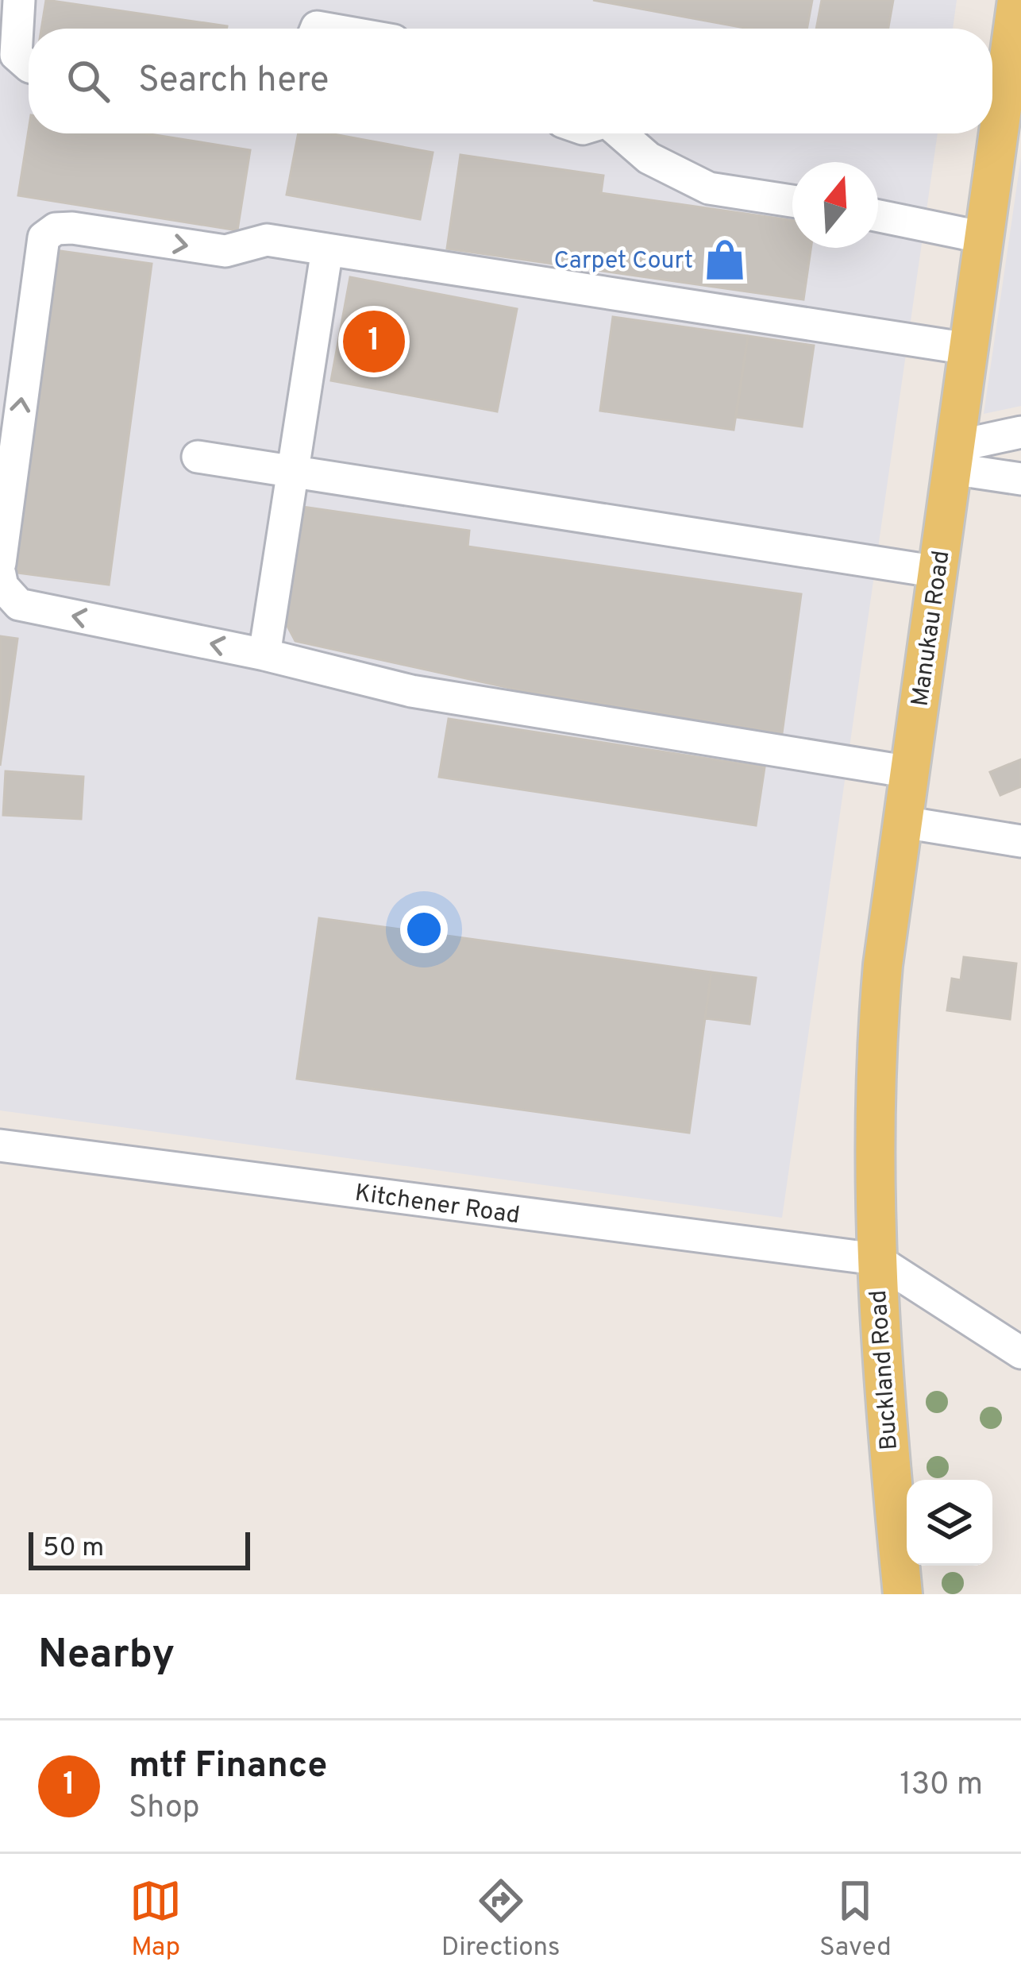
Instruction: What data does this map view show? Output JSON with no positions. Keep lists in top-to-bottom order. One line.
{"streets":{"main road":["Manukau Road","Buckland Road"],"street":["Kitchener Road"]},"crossings":[["Manukau Road","Kitchener Road"],["Manukau Road","Buckland Road"],["Kitchener Road","Buckland Road"]],"places":{"shop":["Carpet Court"]},"scale_bar":"50 m","north":"top","page":{"search":"Search here","pins":"1","scale":"50 m","heading":"Nearby","list":[{"mark":"1","name":"mtf Finance","note":"Shop","value":"130 m"}],"nav":["Map","Directions","Saved"]}}
